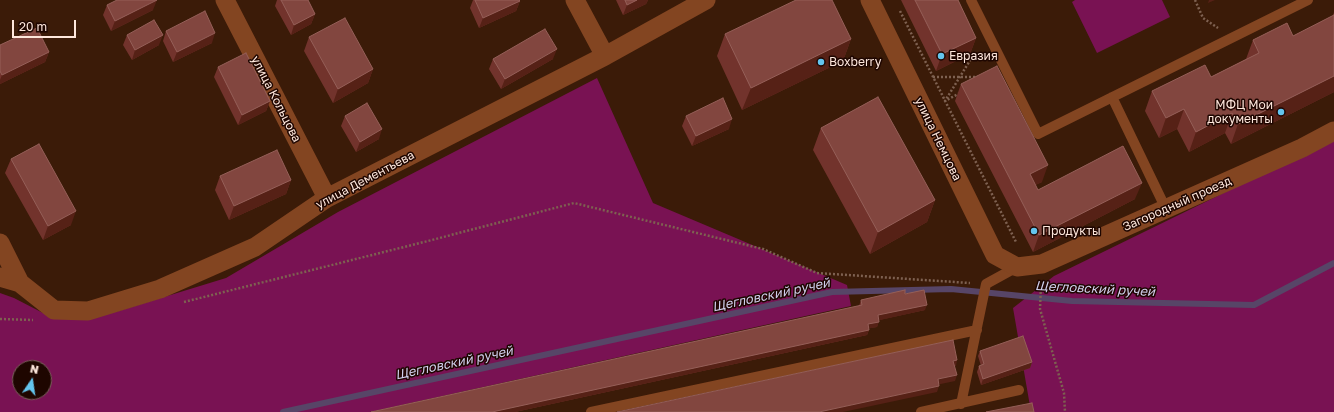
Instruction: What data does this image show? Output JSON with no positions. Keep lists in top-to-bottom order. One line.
{"streets":{"street":["улица Кольцова","улица Немцова","улица Дементьева","Загородный проезд"]},"crossings":[["улица Кольцова","улица Дементьева"],["улица Немцова","Загородный проезд"]],"water":["Щегловский ручей"],"places":["Евразия","Boxberry","МФЦ Мои документы","Продукты"],"scale_bar":"20 m","north":"top"}
